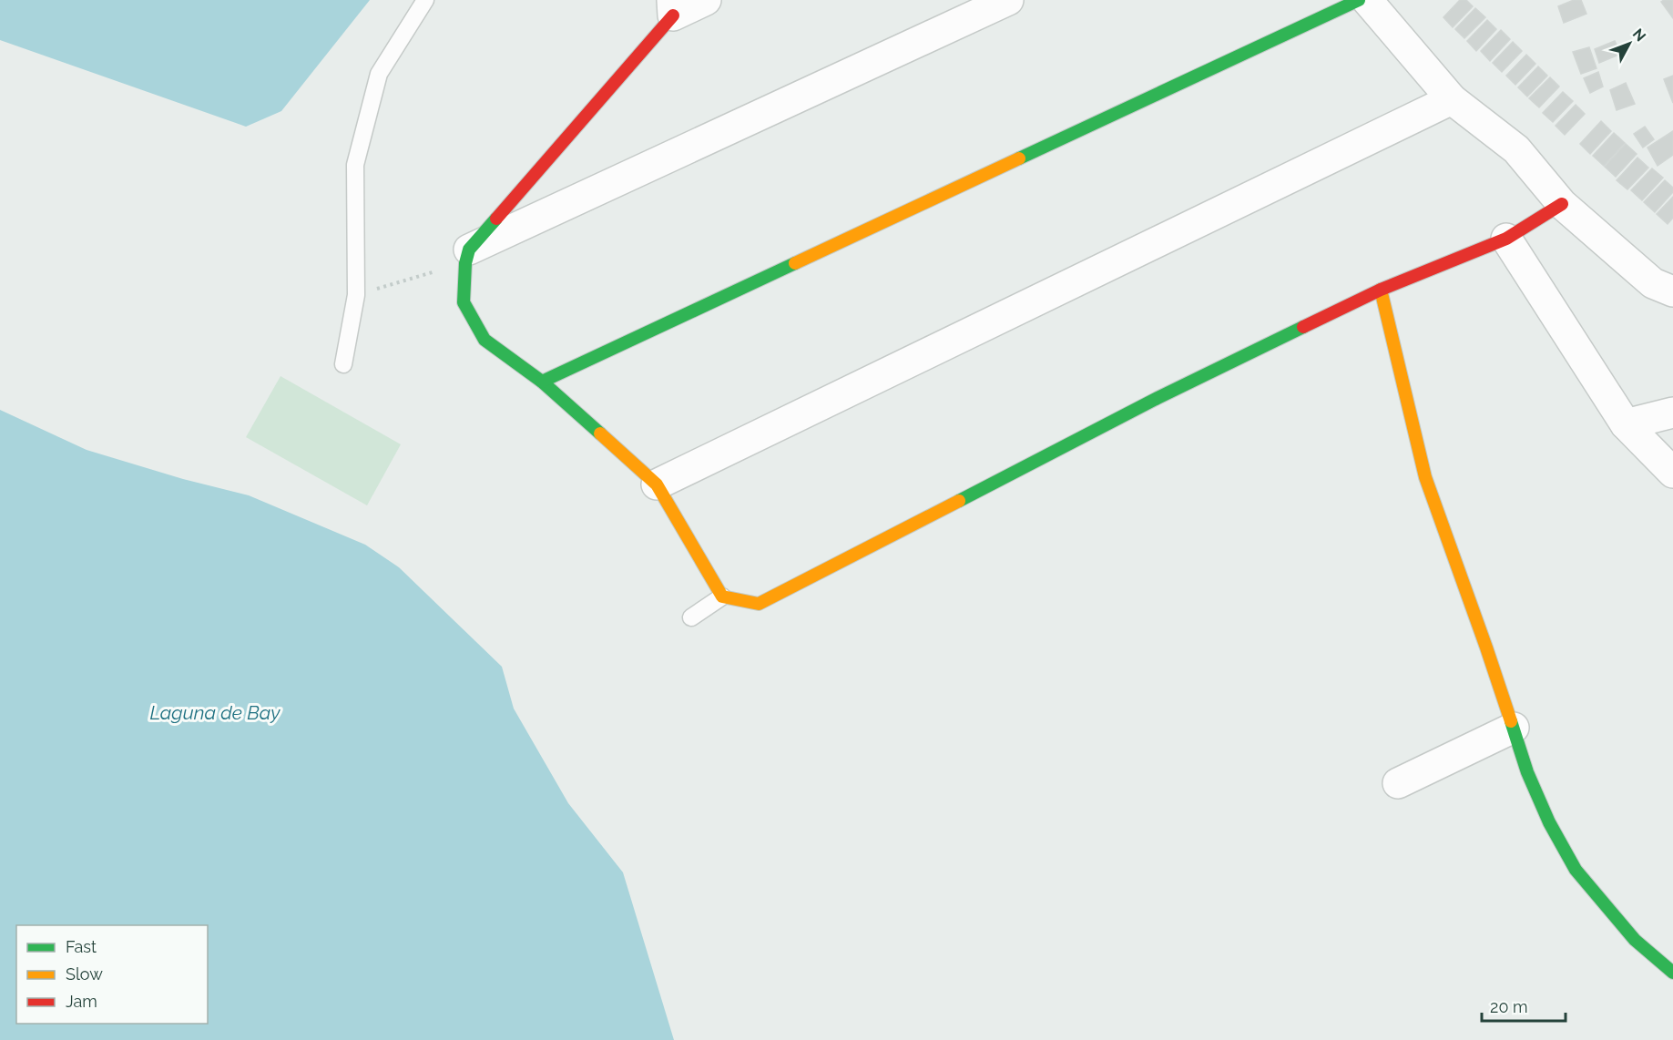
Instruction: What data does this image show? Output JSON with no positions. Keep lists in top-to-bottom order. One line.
{"water":["Laguna de Bay"],"legend":["Fast","Slow","Jam"],"scale_bar":"20 m","north":"top right"}
